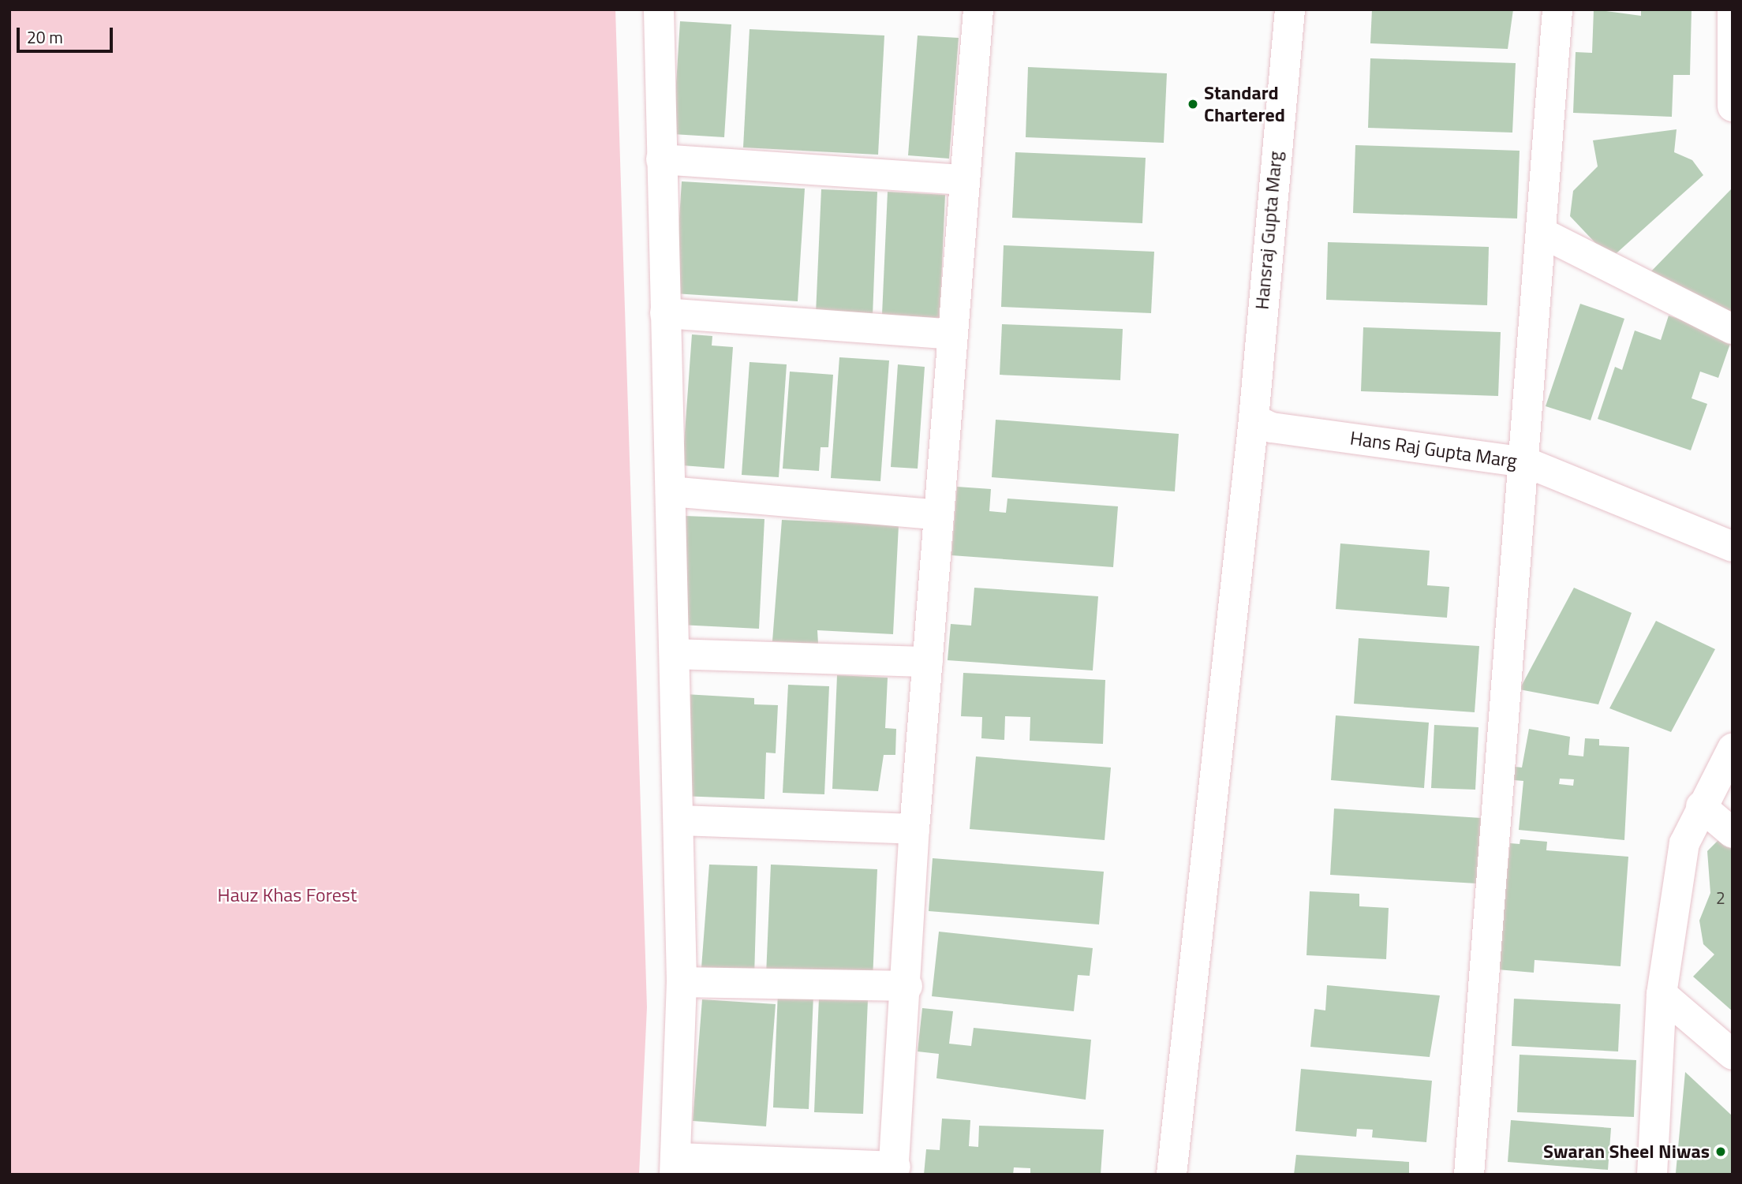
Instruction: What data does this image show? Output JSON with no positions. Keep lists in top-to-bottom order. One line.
{"streets":{"street":["Hansraj Gupta Marg","Hans Raj Gupta Marg"]},"crossings":[["Hansraj Gupta Marg","Hans Raj Gupta Marg"]],"parks":["Hauz Khas Forest"],"places":["Standard Chartered","Swaran Sheel Niwas"],"house_numbers":["2"],"scale_bar":"20 m"}
